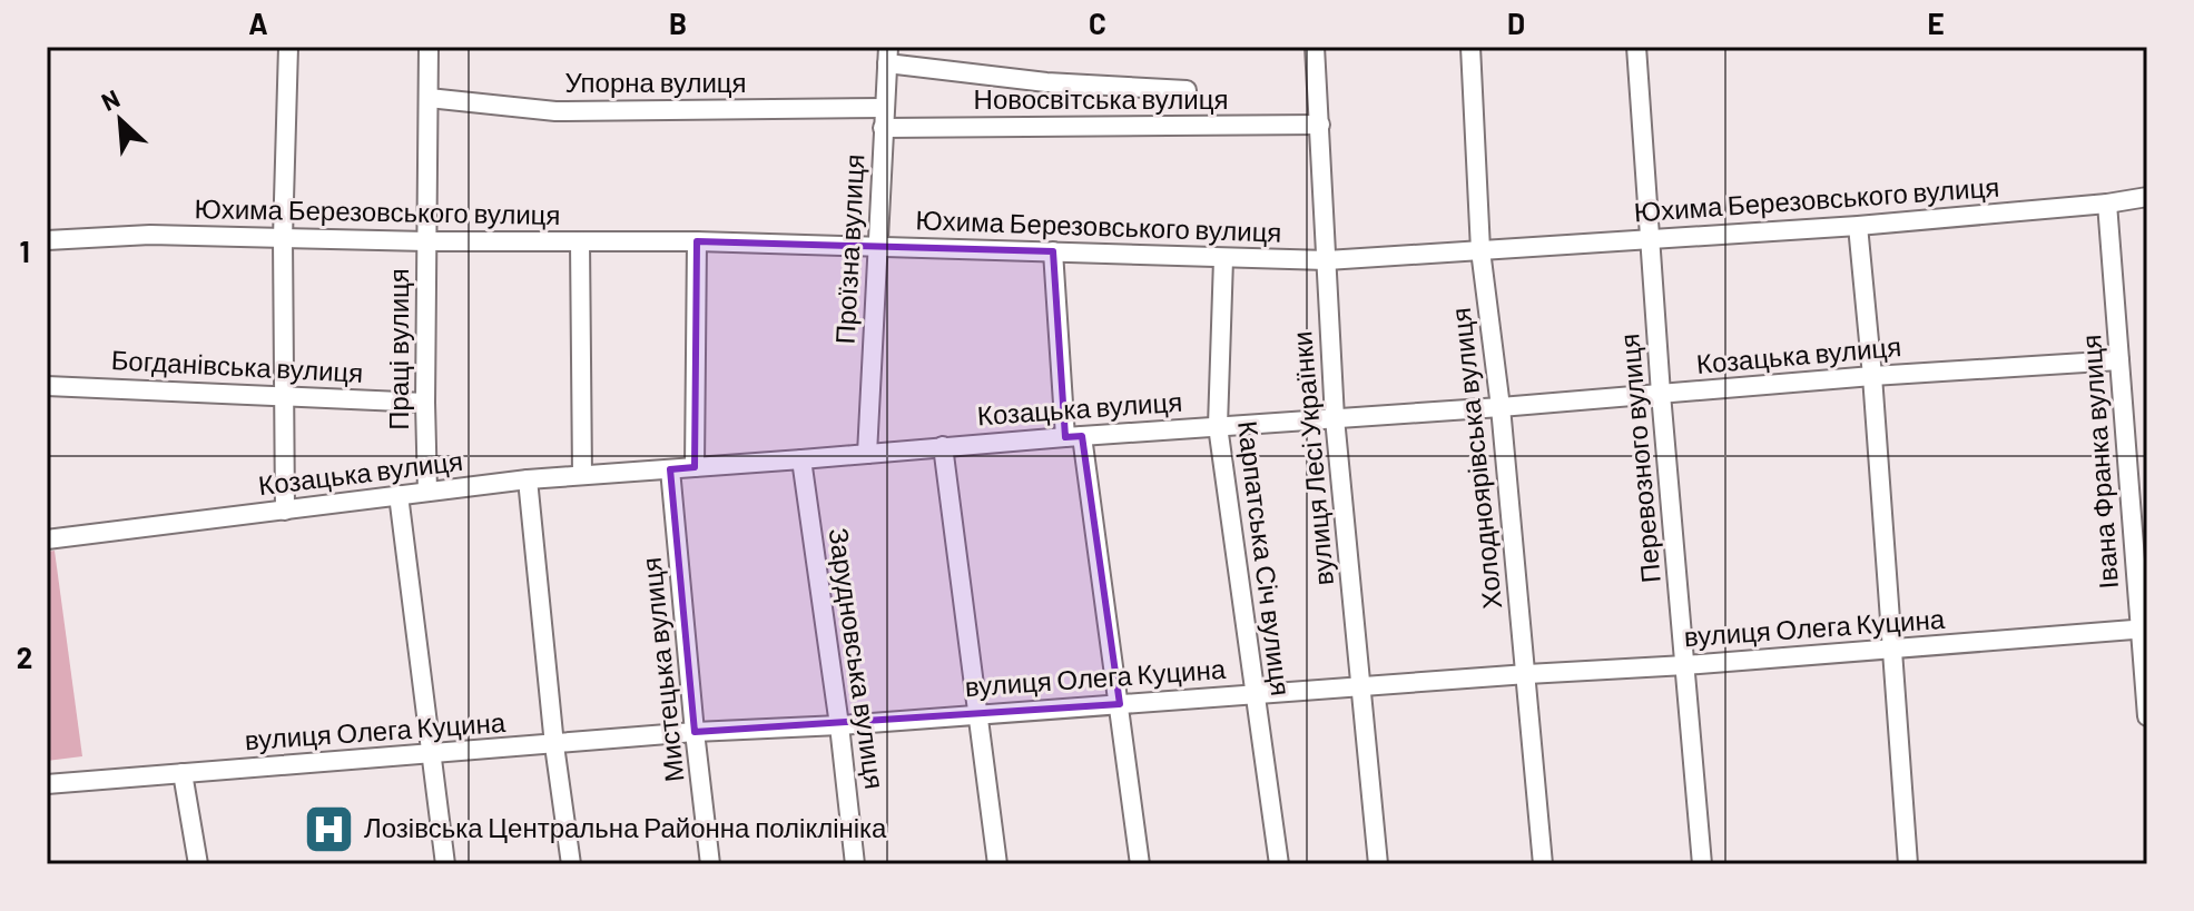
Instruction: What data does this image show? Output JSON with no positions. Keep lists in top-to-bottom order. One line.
{"streets":{"street":["Упорна вулиця","Новосвітська вулиця","Юхима Березовського вулиця","Проїзна вулиця","Праці вулиця","Козацька вулиця","Богданівська вулиця","вулиця Лесі Українки","Холодноярівська вулиця","Перевозного вулиця","Івана Франка вулиця","Карпатська Січ вулиця","вулиця Олега Куцина","Зарудновська вулиця","Мистецька вулиця"]},"crossings":[["Упорна вулиця","Проїзна вулиця"],["Упорна вулиця","Праці вулиця"],["Новосвітська вулиця","Проїзна вулиця"],["Новосвітська вулиця","вулиця Лесі Українки"],["Юхима Березовського вулиця","Проїзна вулиця"],["Юхима Березовського вулиця","Праці вулиця"],["Юхима Березовського вулиця","вулиця Лесі Українки"],["Юхима Березовського вулиця","Холодноярівська вулиця"],["Юхима Березовського вулиця","Перевозного вулиця"],["Юхима Березовського вулиця","Івана Франка вулиця"],["Юхима Березовського вулиця","Карпатська Січ вулиця"],["Проїзна вулиця","Козацька вулиця"],["Праці вулиця","Козацька вулиця"],["Праці вулиця","Богданівська вулиця"],["Козацька вулиця","вулиця Лесі Українки"],["Козацька вулиця","Холодноярівська вулиця"],["Козацька вулиця","Перевозного вулиця"],["Козацька вулиця","Івана Франка вулиця"],["Козацька вулиця","Карпатська Січ вулиця"],["Козацька вулиця","Зарудновська вулиця"],["Козацька вулиця","Мистецька вулиця"],["вулиця Лесі Українки","вулиця Олега Куцина"],["Холодноярівська вулиця","вулиця Олега Куцина"],["Перевозного вулиця","вулиця Олега Куцина"],["Івана Франка вулиця","вулиця Олега Куцина"],["Карпатська Січ вулиця","вулиця Олега Куцина"],["вулиця Олега Куцина","Зарудновська вулиця"],["вулиця Олега Куцина","Мистецька вулиця"]],"places":{"hospital":["Лозівська Центральна Районна поліклініка"]},"north":"top left","grid":{"columns":["A","B","C","D","E"],"rows":["1","2"]}}
